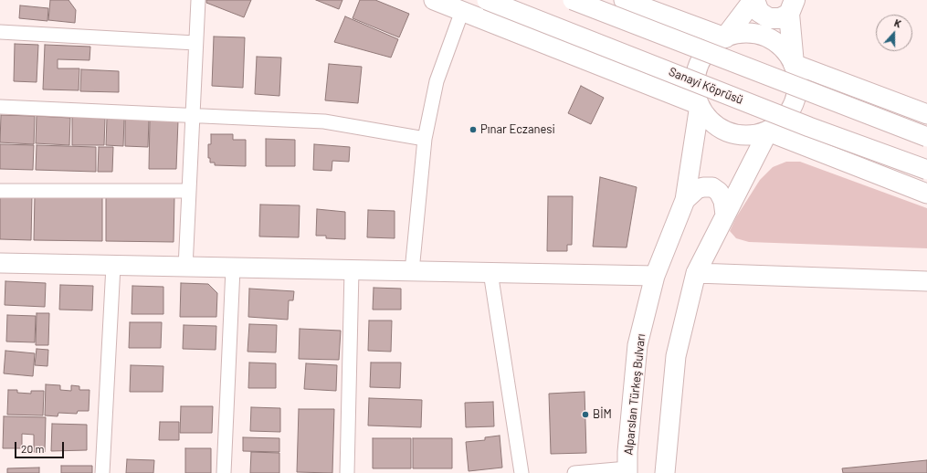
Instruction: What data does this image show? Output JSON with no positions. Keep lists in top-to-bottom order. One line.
{"streets":{"main road":["Sanayi Köprüsü","Alparslan Türkeş Bulvarı"]},"places":["Pınar Eczanesi","BİM"],"scale_bar":"20 m","north":"top"}
